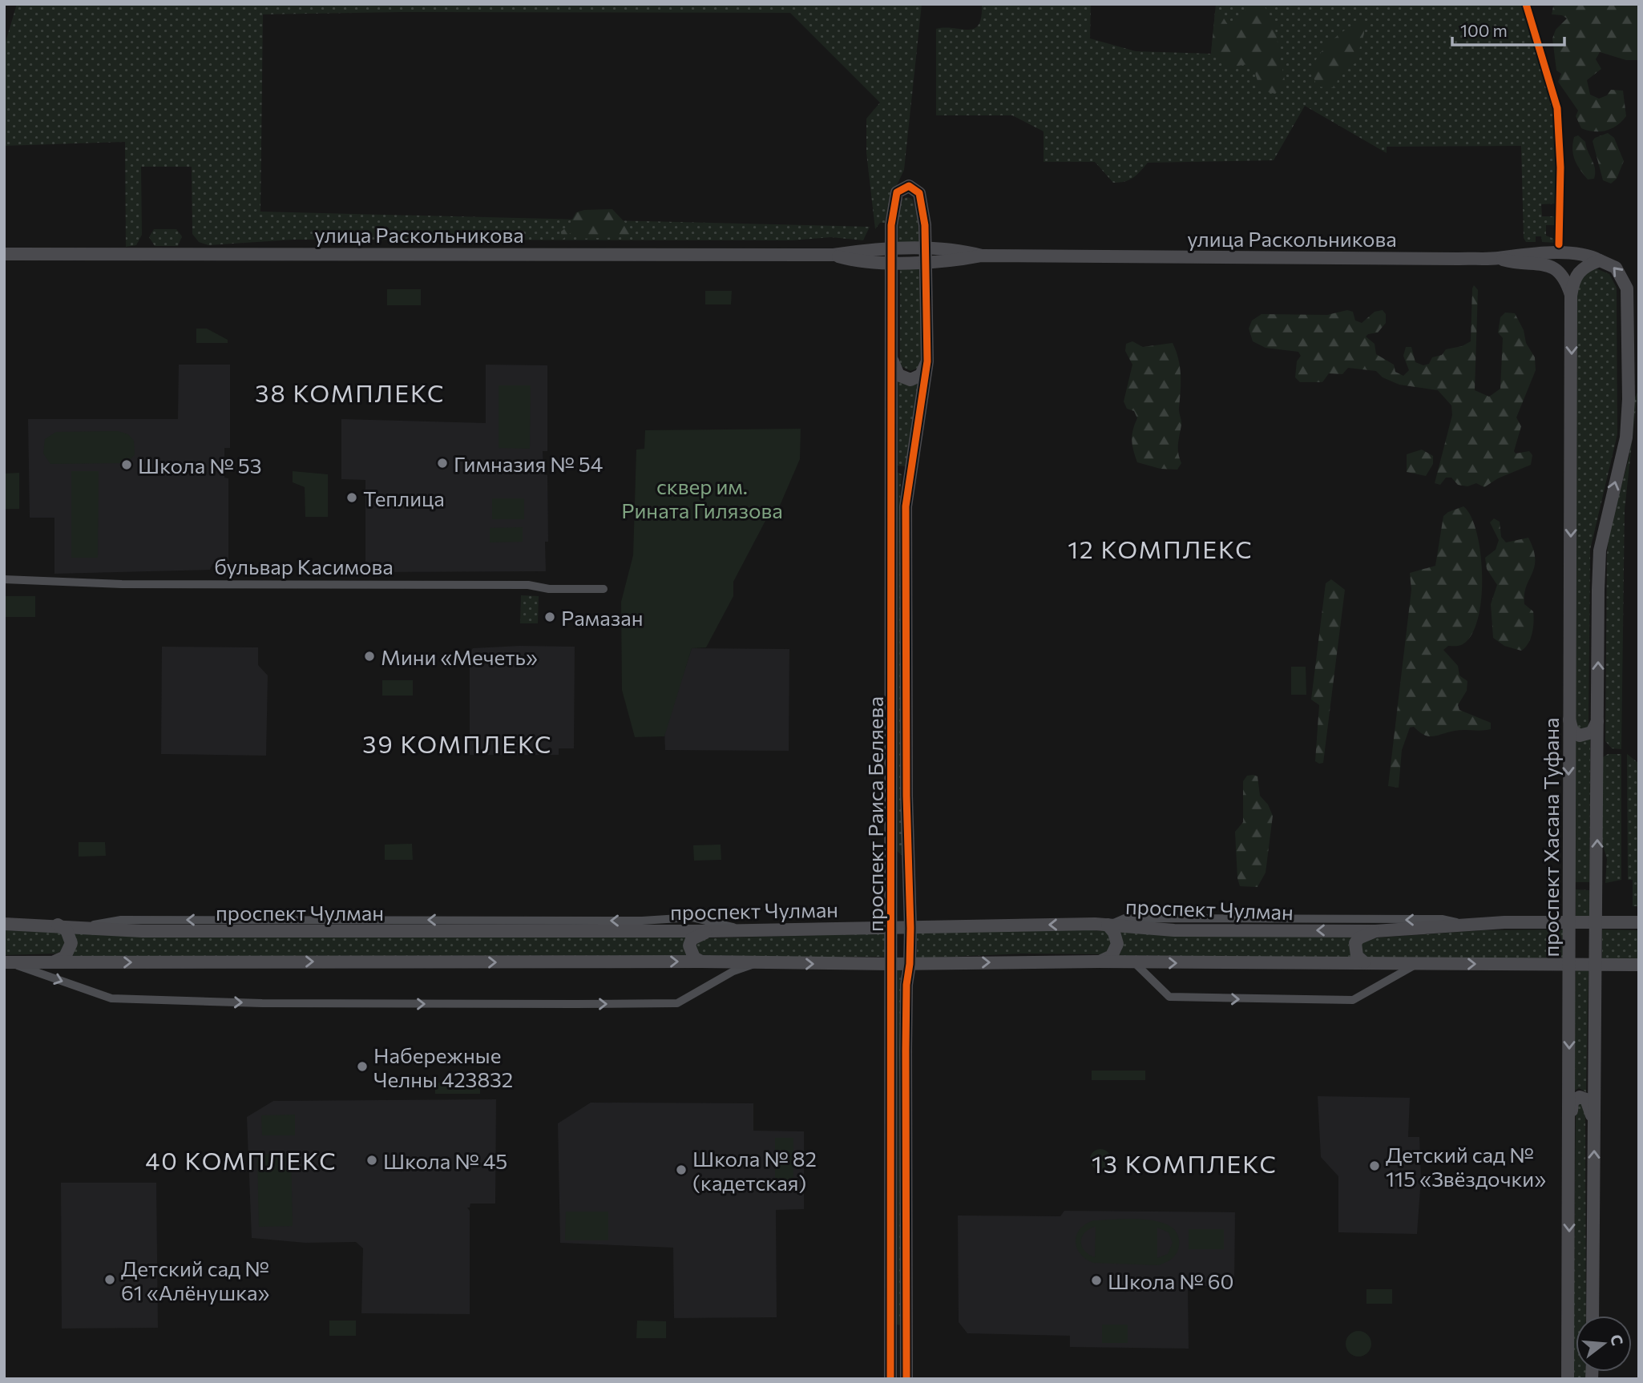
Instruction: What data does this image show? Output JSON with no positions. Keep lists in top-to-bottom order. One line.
{"streets":{"street":["улица Раскольникова","бульвар Касимова","проспект Раиса Беляева","проспект Хасана Туфана","проспект Чулман"]},"crossings":[["улица Раскольникова","проспект Раиса Беляева"],["проспект Раиса Беляева","проспект Чулман"],["проспект Хасана Туфана","проспект Чулман"]],"districts":["38 КОМПЛЕКС","12 КОМПЛЕКС","39 КОМПЛЕКС","40 КОМПЛЕКС","13 КОМПЛЕКС"],"parks":["сквер им. Рината Гилязова"],"places":["Гимназия № 54","Школа № 53","Теплица","Рамазан","Мини «Мечеть»","Набережные Челны 423832","Школа № 45","Детский сад № 115 «Звёздочки»","Школа № 82 (кадетская)","Детский сад № 61 «Алёнушка»","Школа № 60"],"scale_bar":"100 m","north":"right"}
